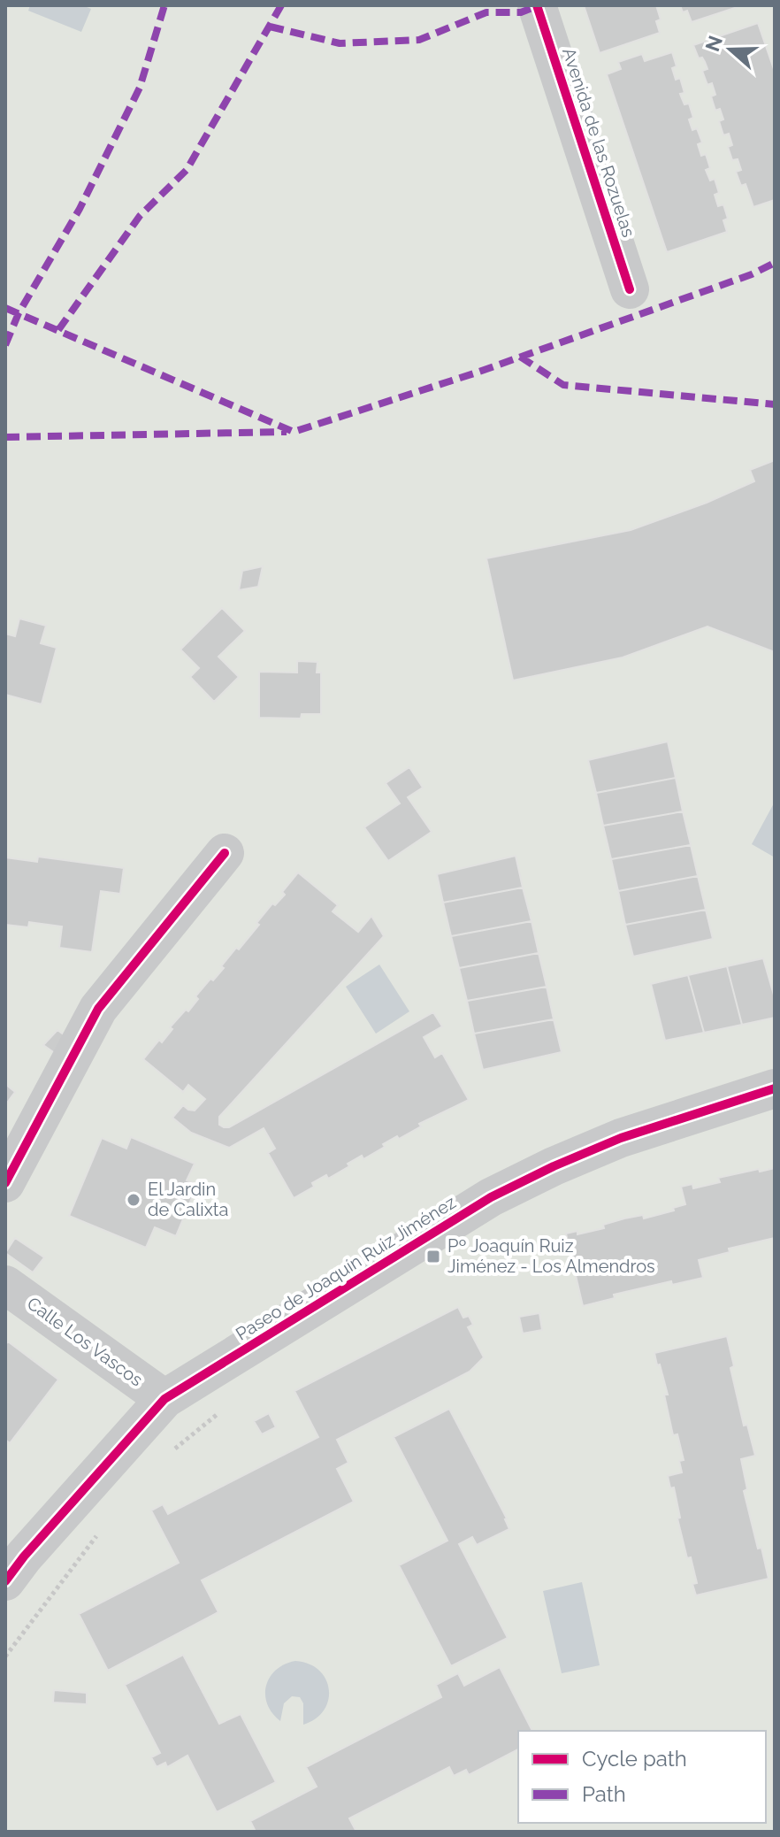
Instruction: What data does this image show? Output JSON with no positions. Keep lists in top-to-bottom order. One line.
{"streets":{"street":["Avenida de las Rozuelas","Paseo de Joaquín Ruiz Jiménez","Calle Los Vascos"]},"crossings":[["Paseo de Joaquín Ruiz Jiménez","Calle Los Vascos"]],"places":{"other":["El Jardin de Calixta"],"transit":["Pº Joaquín Ruiz Jiménez - Los Almendros"]},"legend":["Cycle path","Path"],"north":"left"}
